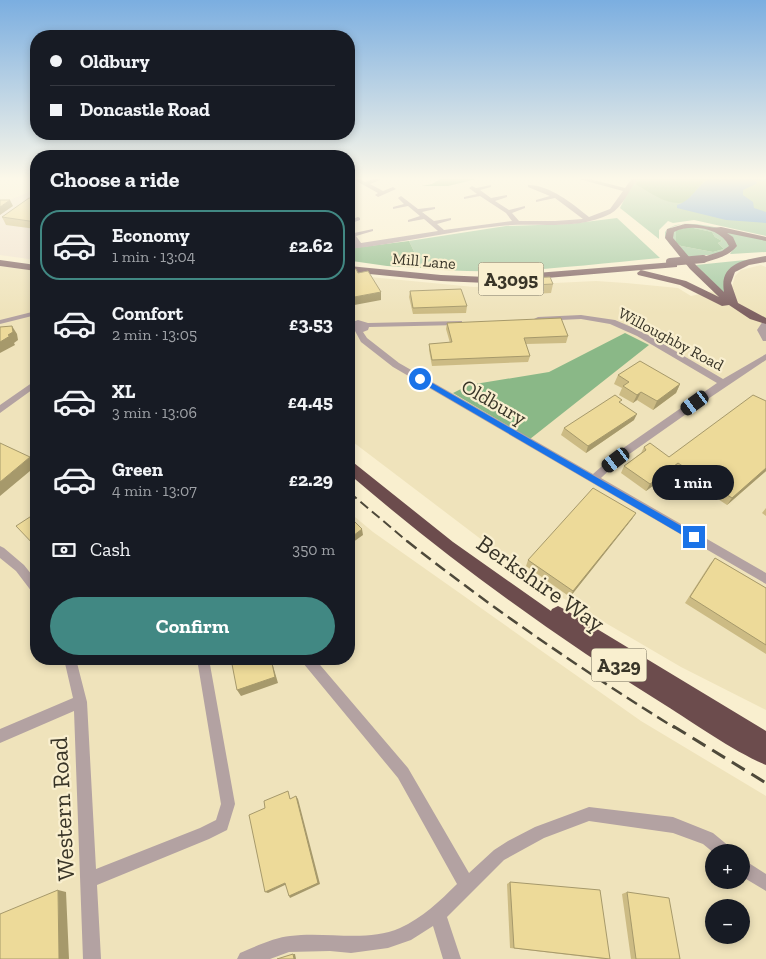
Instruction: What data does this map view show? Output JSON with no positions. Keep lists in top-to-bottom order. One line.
{"streets":{"highway":["Berkshire Way","A329"],"main road":["Mill Lane","A3095"],"street":["Willoughby Road","Oldbury","Western Road"]},"crossings":[["Mill Lane","A3095"]],"page":{"banner":["Oldbury","Doncastle Road"],"heading":"Choose a ride","list":[{"name":"Economy","note":"1 min · 13:04","value":"£2.62"},{"name":"Comfort","note":"2 min · 13:05","value":"£3.53"},{"name":"XL","note":"3 min · 13:06","value":"£4.45"},{"name":"Green","note":"4 min · 13:07","value":"£2.29"}],"bubble":"1 min","pay":["Cash","350 m"],"buttons":"Confirm","map_buttons":["+","−"]}}
